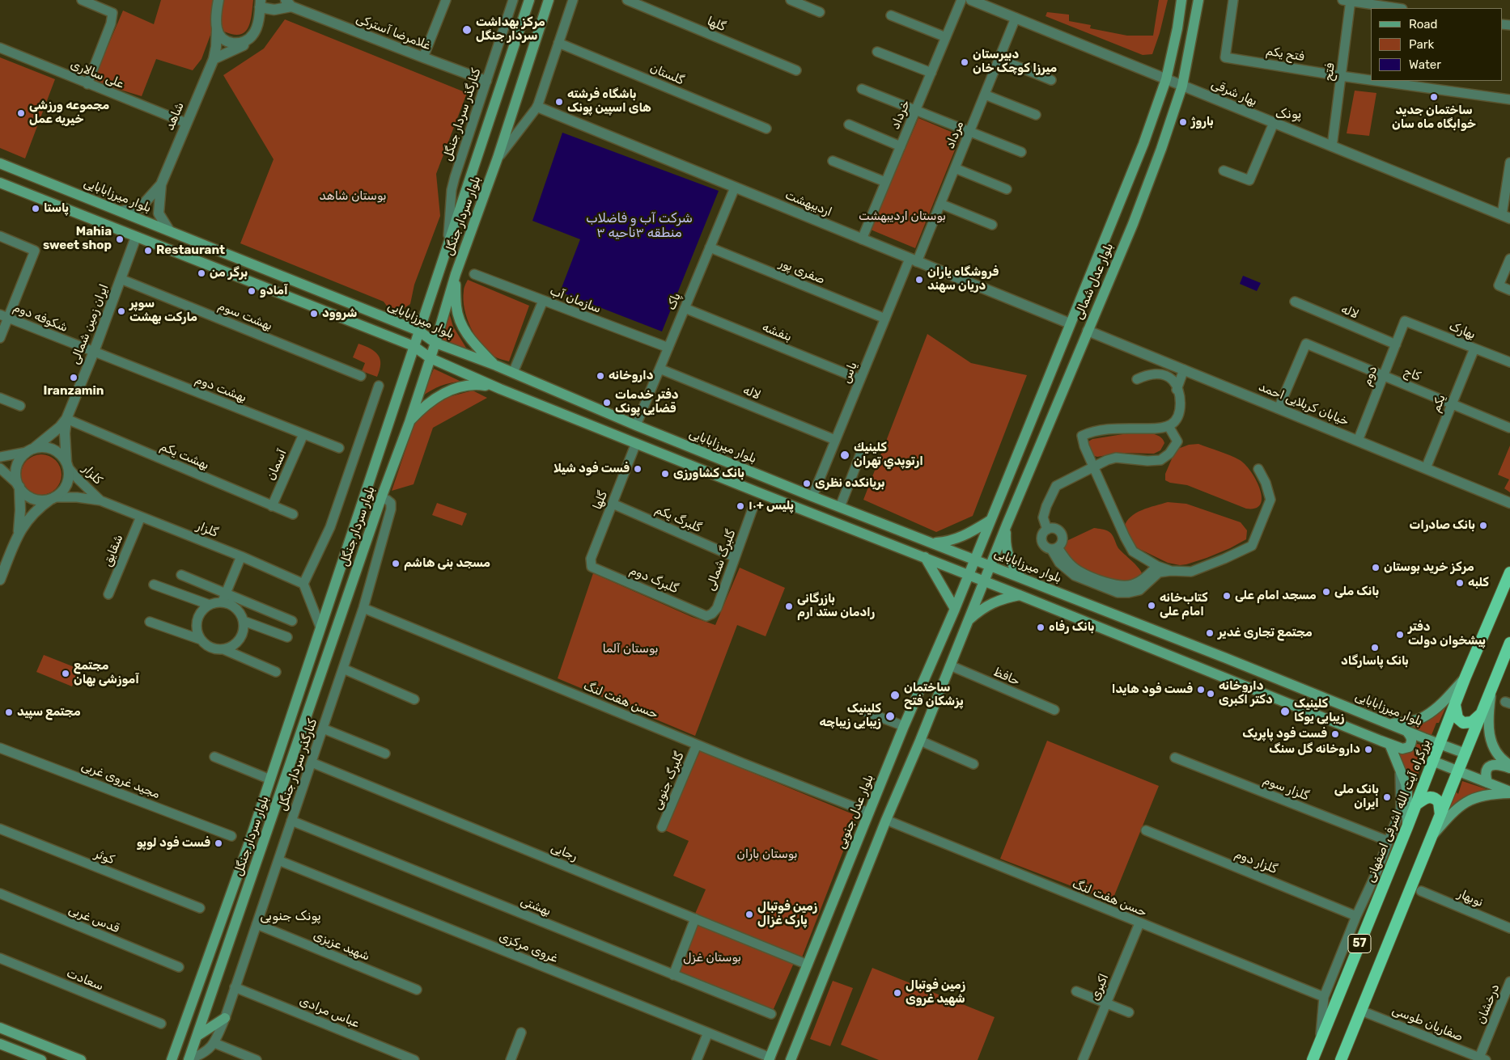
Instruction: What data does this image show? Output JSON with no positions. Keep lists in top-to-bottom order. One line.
{"streets":{"highway":["بزرگراه آیت الله اشرفی اصفهانی","57"],"main road":["بلوار میرزابابایی","بلوار سردار جنگل","بلوار عدل شمالی","بلوار عدل جنوبی"],"street":["گلها","غلامرضا آسترکی","فتح یکم","فتح","علی سالاری","گلستان","بهار شرقی","کنارگذر سردار جنگل","خرداد","شاهد","مرداد","اردیبهشت","صفری پور","سازمان آب","پاک","لاله","بهشت سوم","شکوفه دوم","ایران زمین شمالی","بهارک","بنفشه","یاس","کاج","دوم","بهشت دوم","یکم","خیابان کربلایی احمد","بهشت یکم","آسمان","کلزار","گلبرگ یکم","گلزار","شقایق","گلبرگ شمالی","گلبرگ دوم","حافظ","حسن هفت لنگ","مجید غروی غربی","گلبرگ جنوبی","گلزار سوم","رجایی","کوثر","گلزار دوم","نوبهار","بهشتی","قدس غربی","شهید عزیزی","غروی مرکزی","سعادت","اکبری","درخشان","عباس مرادی","صفاریان طوسی"]},"crossings":[["گلها","گلبرگ یکم"],["گلها","گلبرگ دوم"],["غلامرضا آسترکی","کنارگذر سردار جنگل"],["فتح یکم","فتح"],["فتح","بهار شرقی"],["علی سالاری","شاهد"],["بهار شرقی","مرداد"],["بهار شرقی","بلوار عدل شمالی"],["کنارگذر سردار جنگل","بلوار سردار جنگل"],["کنارگذر سردار جنگل","حسن هفت لنگ"],["کنارگذر سردار جنگل","رجایی"],["کنارگذر سردار جنگل","بهشتی"],["کنارگذر سردار جنگل","شهید عزیزی"],["کنارگذر سردار جنگل","غروی مرکزی"],["کنارگذر سردار جنگل","عباس مرادی"],["خرداد","اردیبهشت"],["شاهد","بلوار میرزابابایی"],["مرداد","اردیبهشت"],["مرداد","یاس"],["بلوار میرزابابایی","بلوار سردار جنگل"],["بلوار میرزابابایی","بلوار عدل شمالی"],["بلوار میرزابابایی","پاک"],["بلوار میرزابابایی","یاس"],["بلوار میرزابابایی","بزرگراه آیت الله اشرفی اصفهانی"],["بلوار میرزابابایی","57"],["اردیبهشت","بلوار عدل شمالی"],["اردیبهشت","پاک"],["اردیبهشت","یاس"],["صفری پور","پاک"],["صفری پور","یاس"],["بلوار عدل شمالی","خیابان کربلایی احمد"],["بلوار عدل شمالی","بلوار عدل جنوبی"],["سازمان آب","پاک"],["پاک","لاله"],["پاک","بنفشه"],["لاله","یاس"],["لاله","دوم"],["بهشت سوم","ایران زمین شمالی"],["شکوفه دوم","ایران زمین شمالی"],["شکوفه دوم","بهشت دوم"],["ایران زمین شمالی","بهشت دوم"],["ایران زمین شمالی","بهشت یکم"],["ایران زمین شمالی","کلزار"],["بهارک","دوم"],["بهارک","یکم"],["بنفشه","یاس"],["کاج","دوم"],["کاج","یکم"],["کاج","خیابان کربلایی احمد"],["دوم","خیابان کربلایی احمد"],["بهشت دوم","آسمان"],["یکم","خیابان کربلایی احمد"],["بهشت یکم","آسمان"],["کلزار","گلزار"],["گلبرگ یکم","گلبرگ شمالی"],["گلزار","شقایق"],["گلبرگ شمالی","گلبرگ دوم"],["حسن هفت لنگ","گلبرگ جنوبی"],["حسن هفت لنگ","بلوار عدل جنوبی"],["حسن هفت لنگ","اکبری"],["بلوار عدل جنوبی","رجایی"],["بلوار عدل جنوبی","غروی مرکزی"],["57","صفاریان طوسی"],["درخشان","صفاریان طوسی"]],"districts":["پونک","پونک جنوبی"],"water":["شرکت آب و فاضلاب منطقه ۳ناحیه ۳"],"parks":["بوستان شاهد","بوستان اردیبهشت","بوستان آلما","بوستان باران","بوستان غزل"],"places":["مرکز بهداشت سردار جنگل","دبیرستان میرزا کوچک خان","ساختمان جدید خوابگاه ماه سان","باشگاه فرشته های اسپین پونک","مجموعه ورزشی خیریه عمل","باروژ","پاستا","Mahia sweet shop","Restaurant","برگر من","فروشگاه یاران دریان سهند","آمادو","سوپر مارکت بهشت","شروود","داروخانه","Iranzamin","دفتر خدمات قضایی پونک","كلينيك ارتوپدي تهران","فست فود شیلا","بانک کشاورزی","بریانکده نظری","پلیس +۱۰","بانک صادرات","مسجد بنی هاشم","مرکز خرید بوستان","کلبه","بانک ملی","مسجد امام علی","کتاب‌خانه امام علی","بازرگانی رادمان ستد ارم","بانک رفاه","مجتمع تجاری غدیر","دفتر پیشخوان دولت","بانک پاسارگاد","مجتمع آموزشی بهان","فست فود هایدا","داروخانه دکتر اکبری","ساختمان پزشکان فتح","کلینیک زیبایی یوکا","مجتمع سپید","کلینیک زیبایی زیباچه","فست فود پاپریک","داروخانه گل سنگ","بانک ملی ایران","فست فود لوپو","زمین فوتبال پارک غزال","زمین فوتبال شهید غروی"],"legend":["Road","Park","Water"]}
